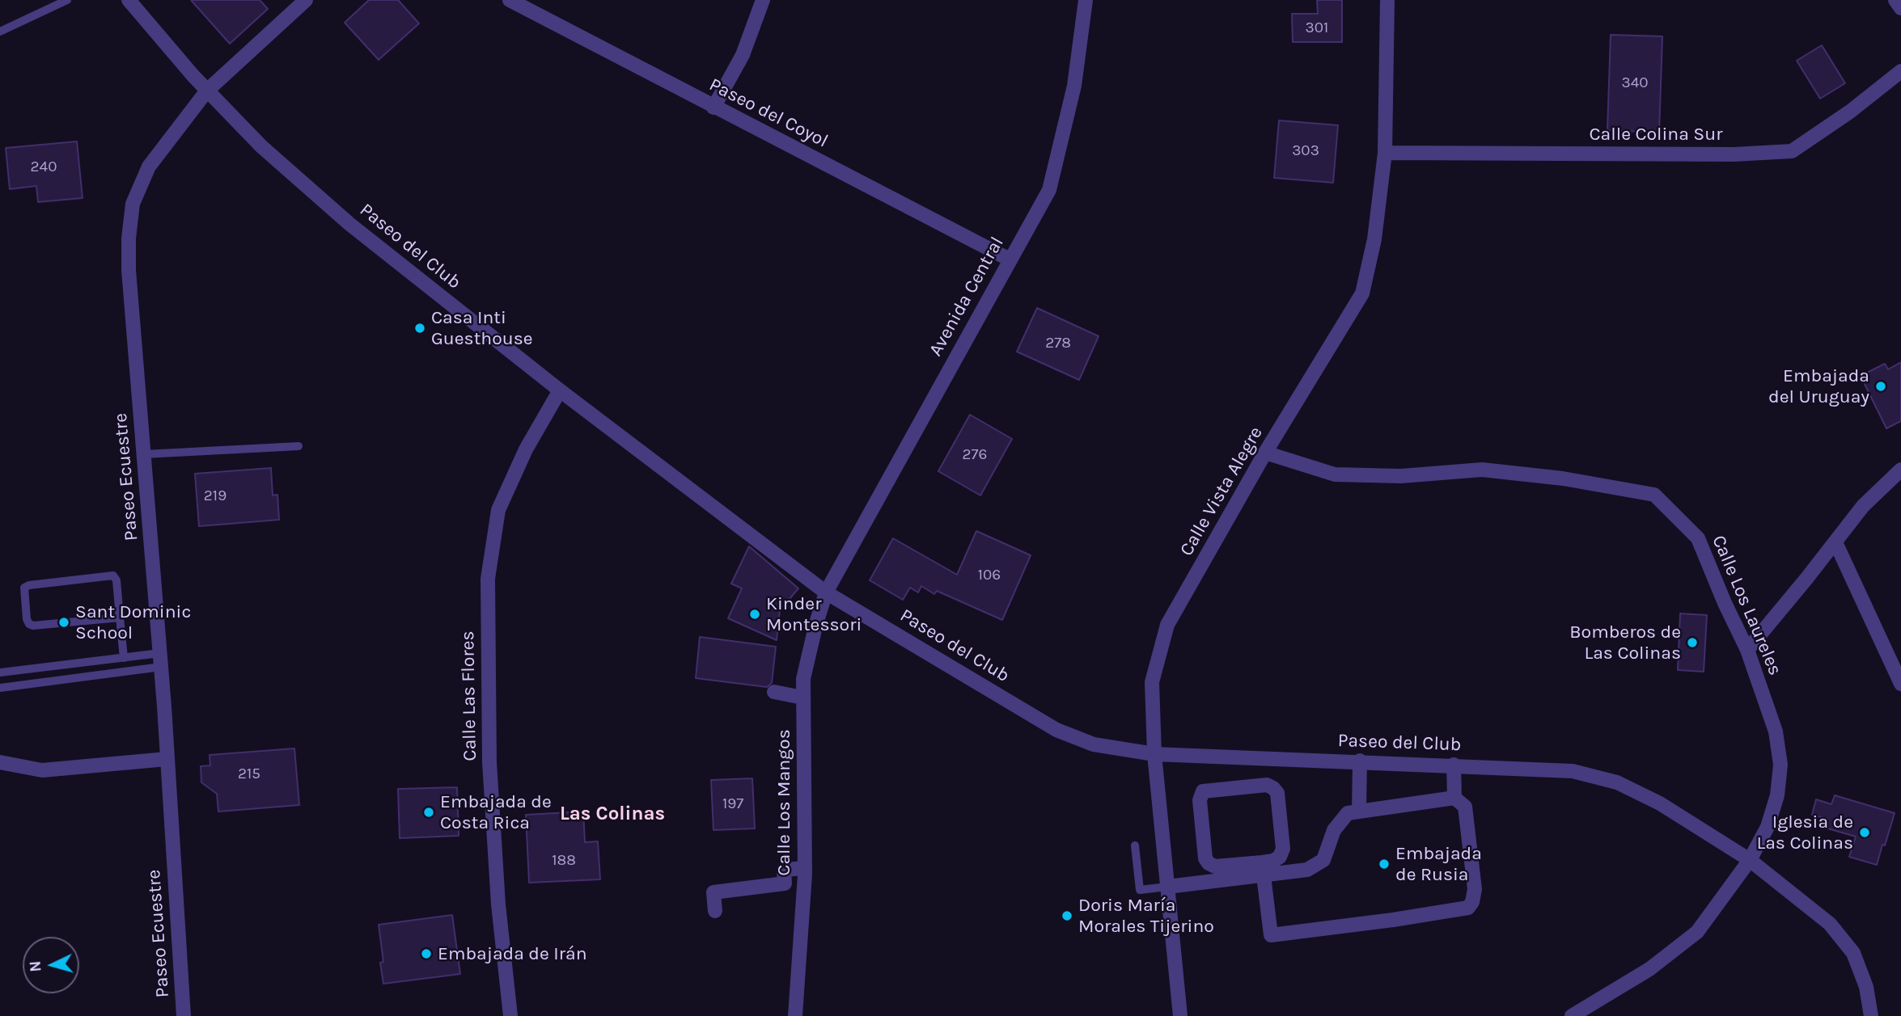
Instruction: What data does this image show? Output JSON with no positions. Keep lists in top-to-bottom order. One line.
{"streets":{"street":["Paseo del Coyol","Calle Colina Sur","Paseo del Club","Avenida Central","Paseo Ecuestre","Calle Vista Alegre","Calle Los Laureles","Calle Las Flores","Calle Los Mangos"]},"crossings":[["Paseo del Coyol","Avenida Central"],["Calle Colina Sur","Calle Vista Alegre"],["Paseo del Club","Avenida Central"],["Paseo del Club","Paseo Ecuestre"],["Paseo del Club","Calle Vista Alegre"],["Paseo del Club","Calle Los Laureles"],["Paseo del Club","Calle Las Flores"],["Paseo del Club","Calle Los Mangos"],["Avenida Central","Calle Los Mangos"],["Calle Vista Alegre","Calle Los Laureles"]],"districts":["Las Colinas"],"places":["Casa Inti Guesthouse","Embajada del Uruguay","Kinder Montessori","Sant Dominic School","Bomberos de Las Colinas","Embajada de Costa Rica","Iglesia de Las Colinas","Embajada de Rusia","Doris María Morales Tijerino","Embajada de Irán"],"house_numbers":["301","340","303","240","278","276","219","106","215","197","188"],"north":"left"}
